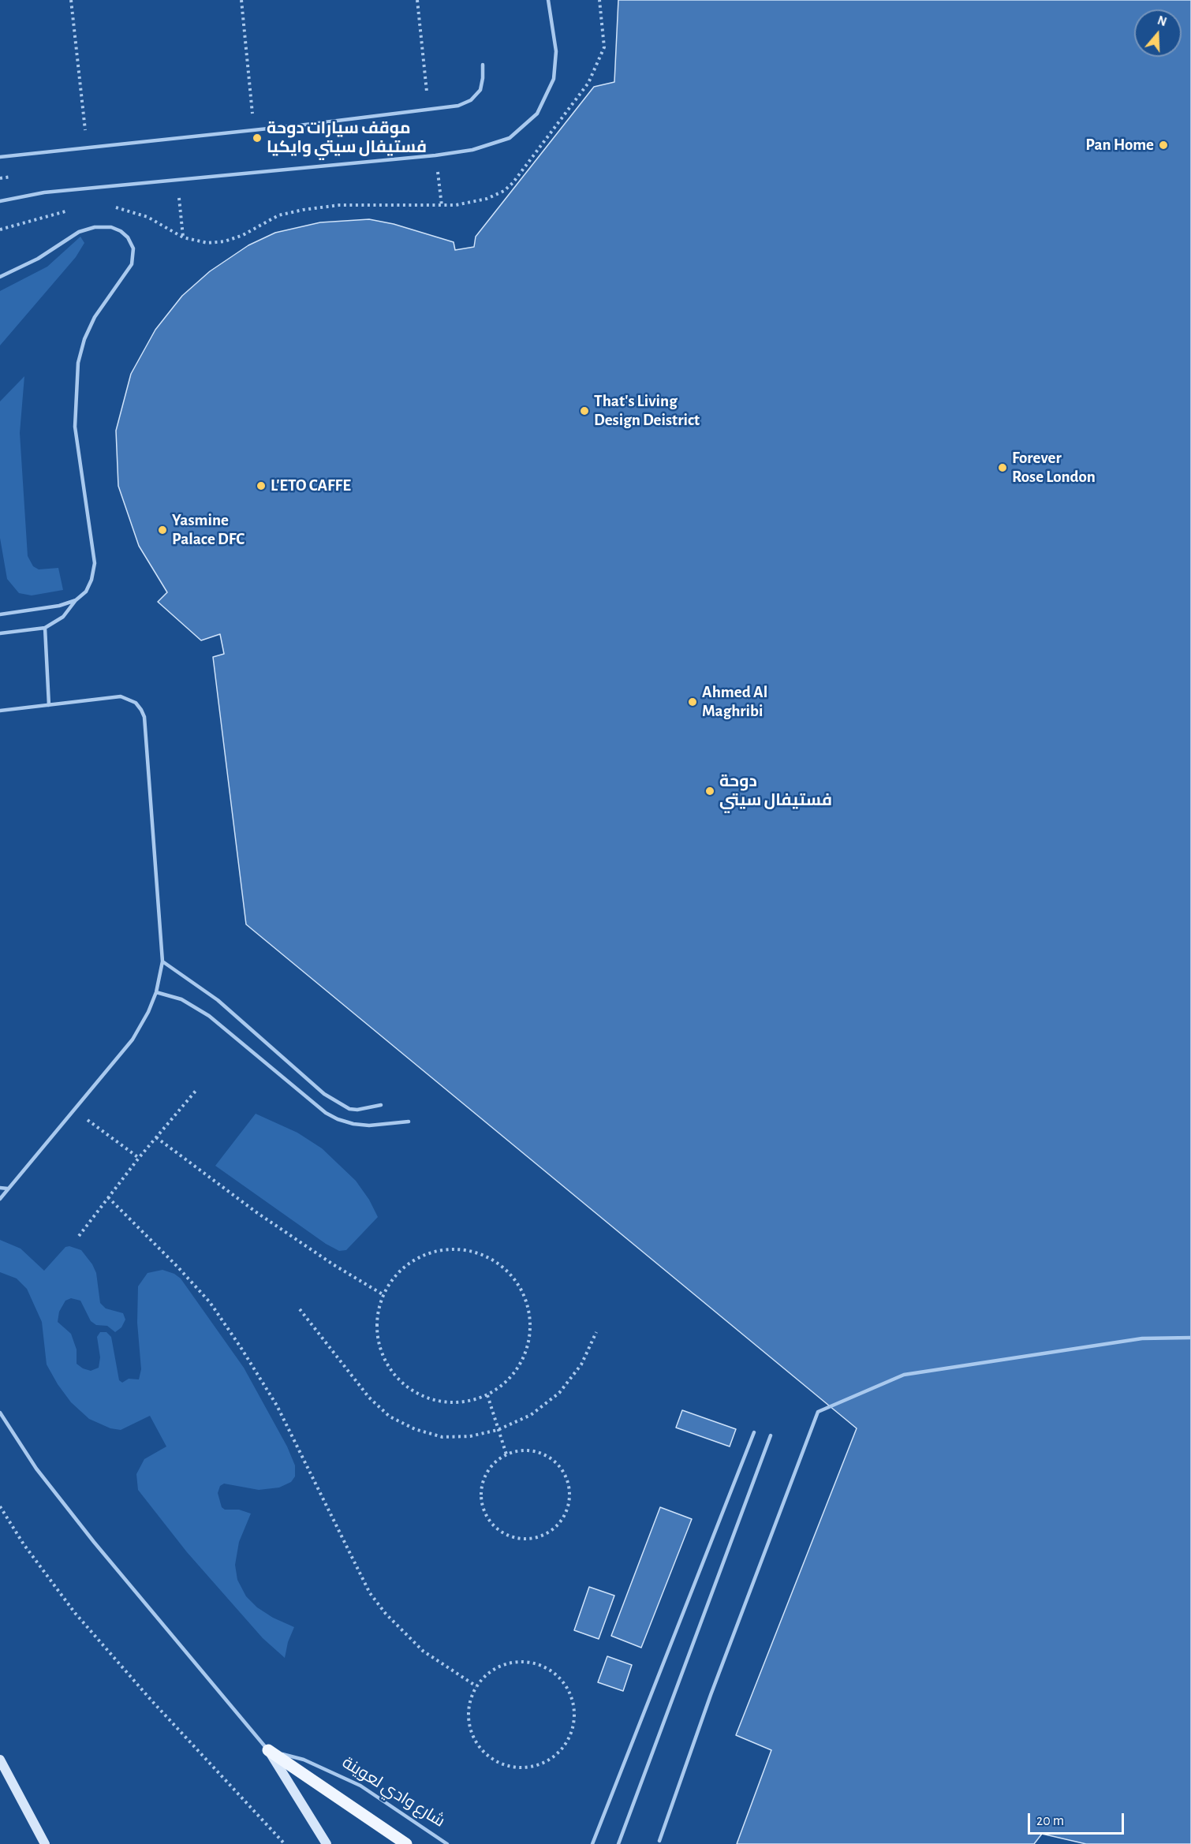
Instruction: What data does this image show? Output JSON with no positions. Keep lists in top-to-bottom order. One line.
{"streets":{"lane":["شارع وادي لعوينة"]},"places":["موقف سيارات دوحة فستيفال سيتي وايكيا","Pan Home","That's Living Design Deistrict","Forever Rose London","L'ETO CAFFE","Yasmine Palace DFC","Ahmed Al Maghribi","دوحة فستيفال سيتي"],"scale_bar":"20 m","north":"top"}
